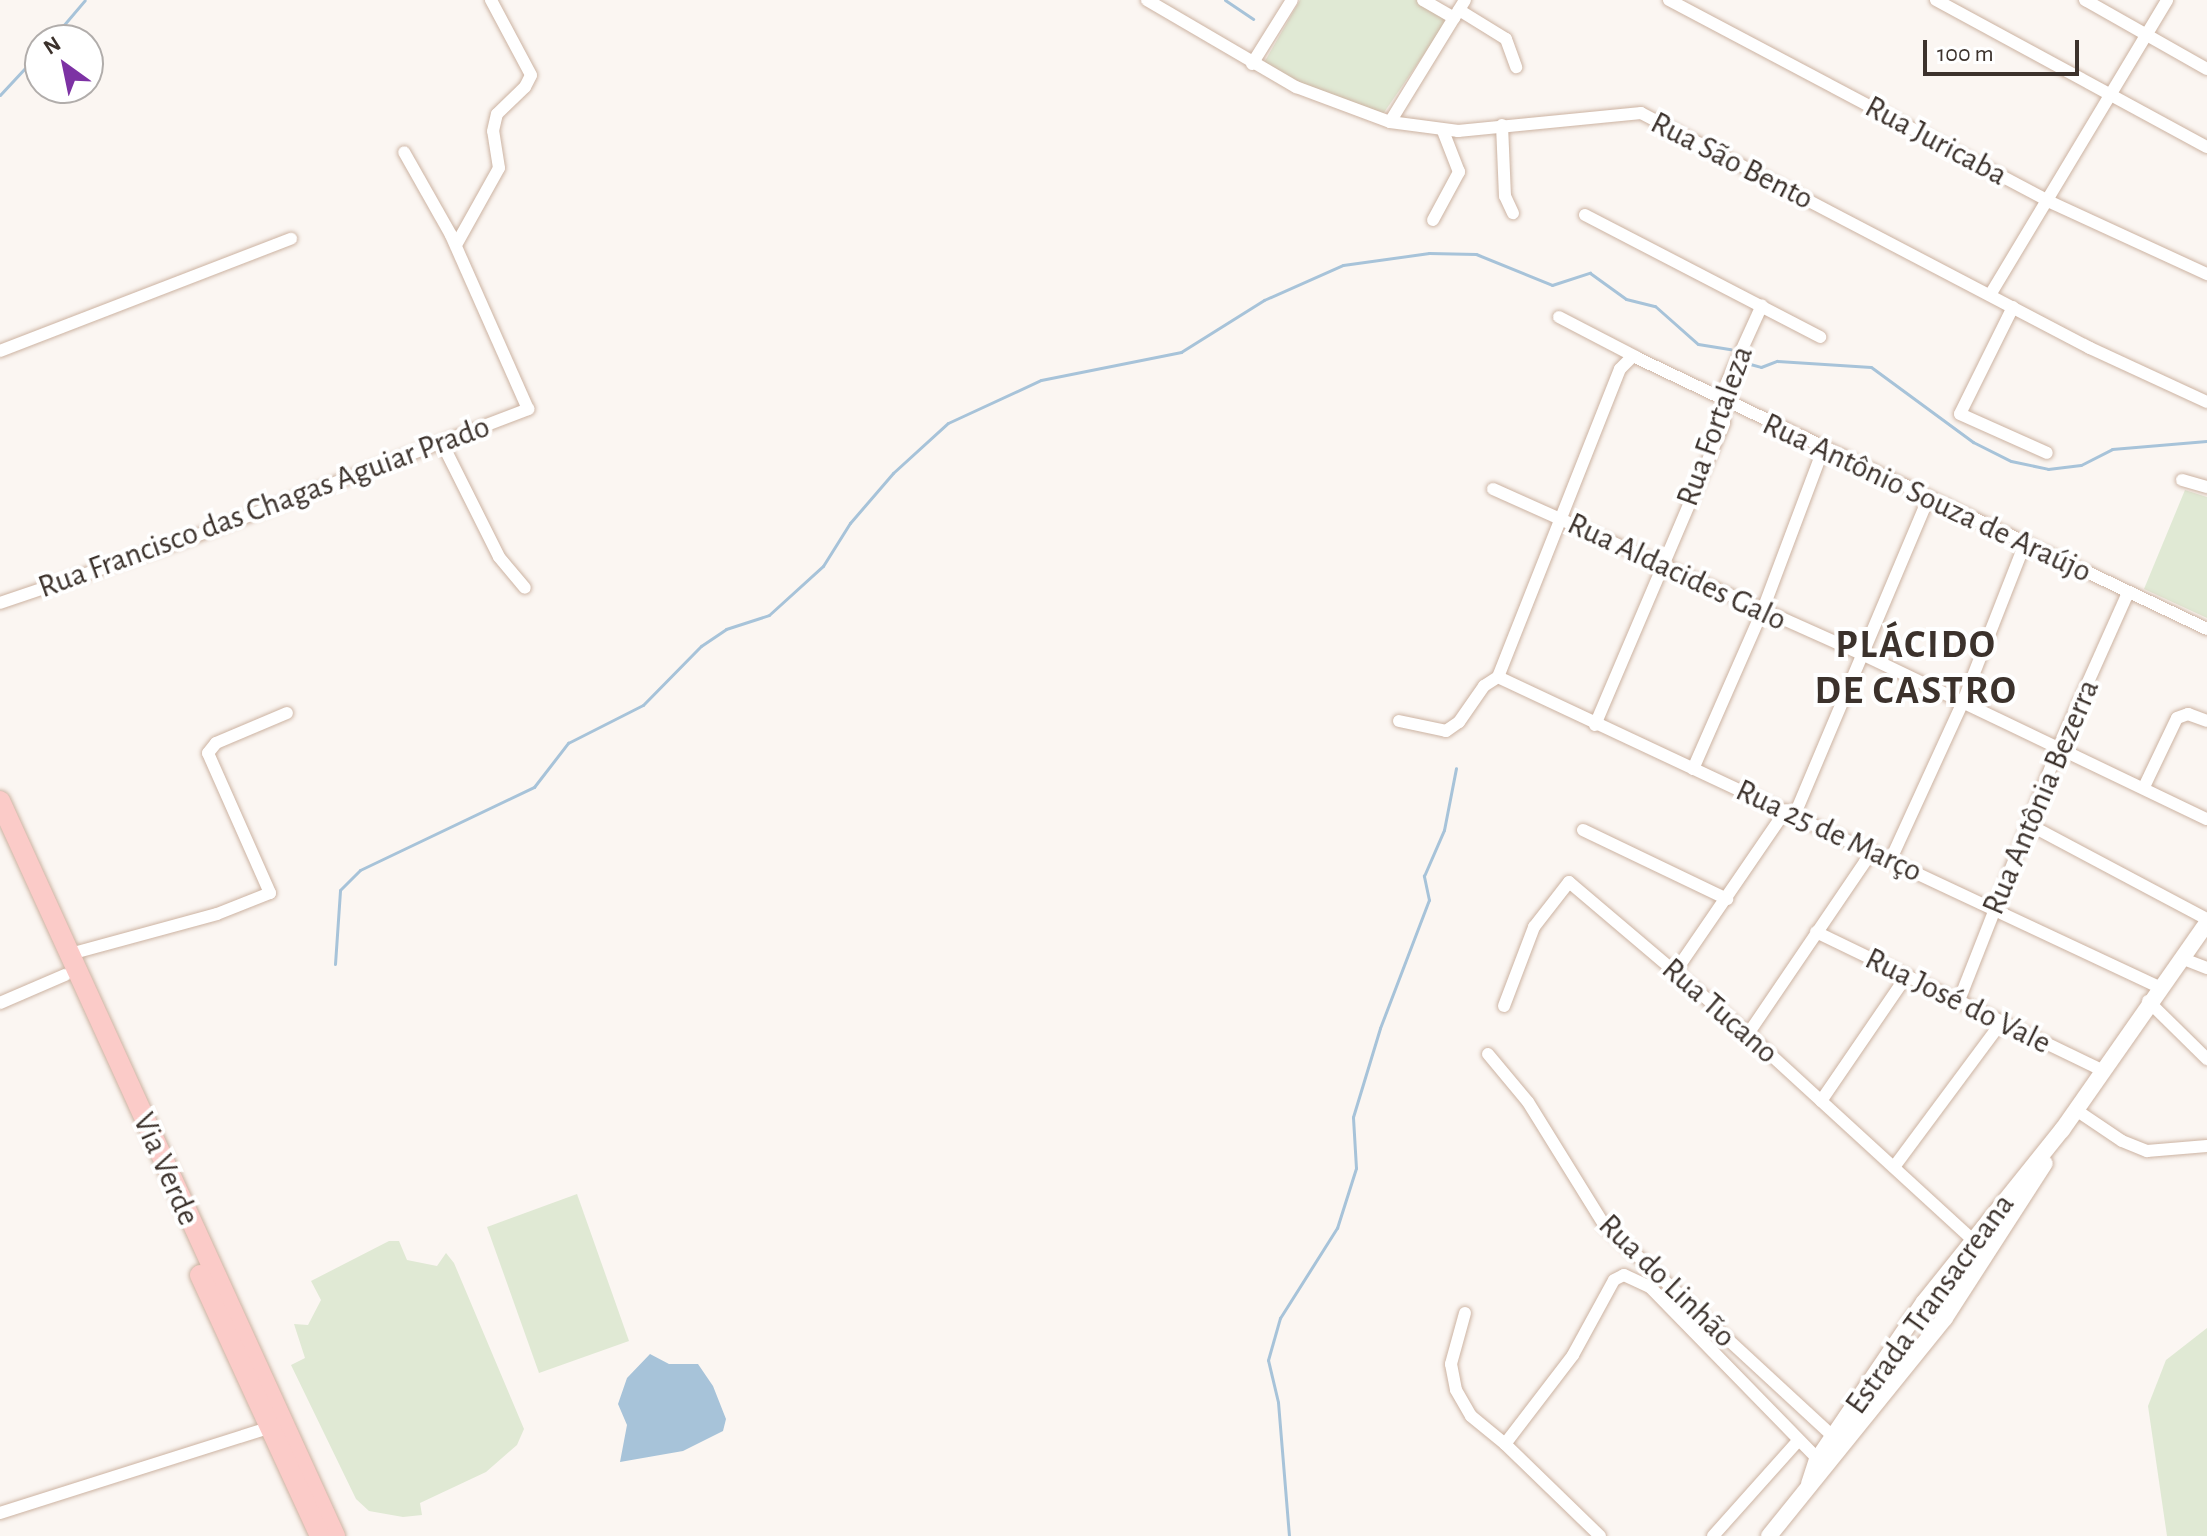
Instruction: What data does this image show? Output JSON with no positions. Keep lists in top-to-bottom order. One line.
{"streets":{"main road":["Via Verde"],"street":["Rua Juricaba","Rua São Bento","Rua Fortaleza","Rua Antônio Souza de Araújo","Rua Francisco das Chagas Aguiar Prado","Rua Aldacides Galo","Rua Antônia Bezerra","Rua 25 de Março","Rua José do Vale","Rua Tucano","Rua do Linhão","Estrada Transacreana"]},"crossings":[["Rua Fortaleza","Rua Antônio Souza de Araújo"],["Rua Fortaleza","Rua Aldacides Galo"],["Rua Fortaleza","Rua 25 de Março"],["Rua Antônio Souza de Araújo","Rua Antônia Bezerra"],["Rua Aldacides Galo","Rua Antônia Bezerra"],["Rua Antônia Bezerra","Rua 25 de Março"],["Rua Antônia Bezerra","Rua José do Vale"],["Rua 25 de Março","Estrada Transacreana"],["Rua José do Vale","Estrada Transacreana"],["Rua Tucano","Estrada Transacreana"],["Rua do Linhão","Estrada Transacreana"]],"districts":["PLÁCIDO DE CASTRO"],"scale_bar":"100 m","north":"top left"}
